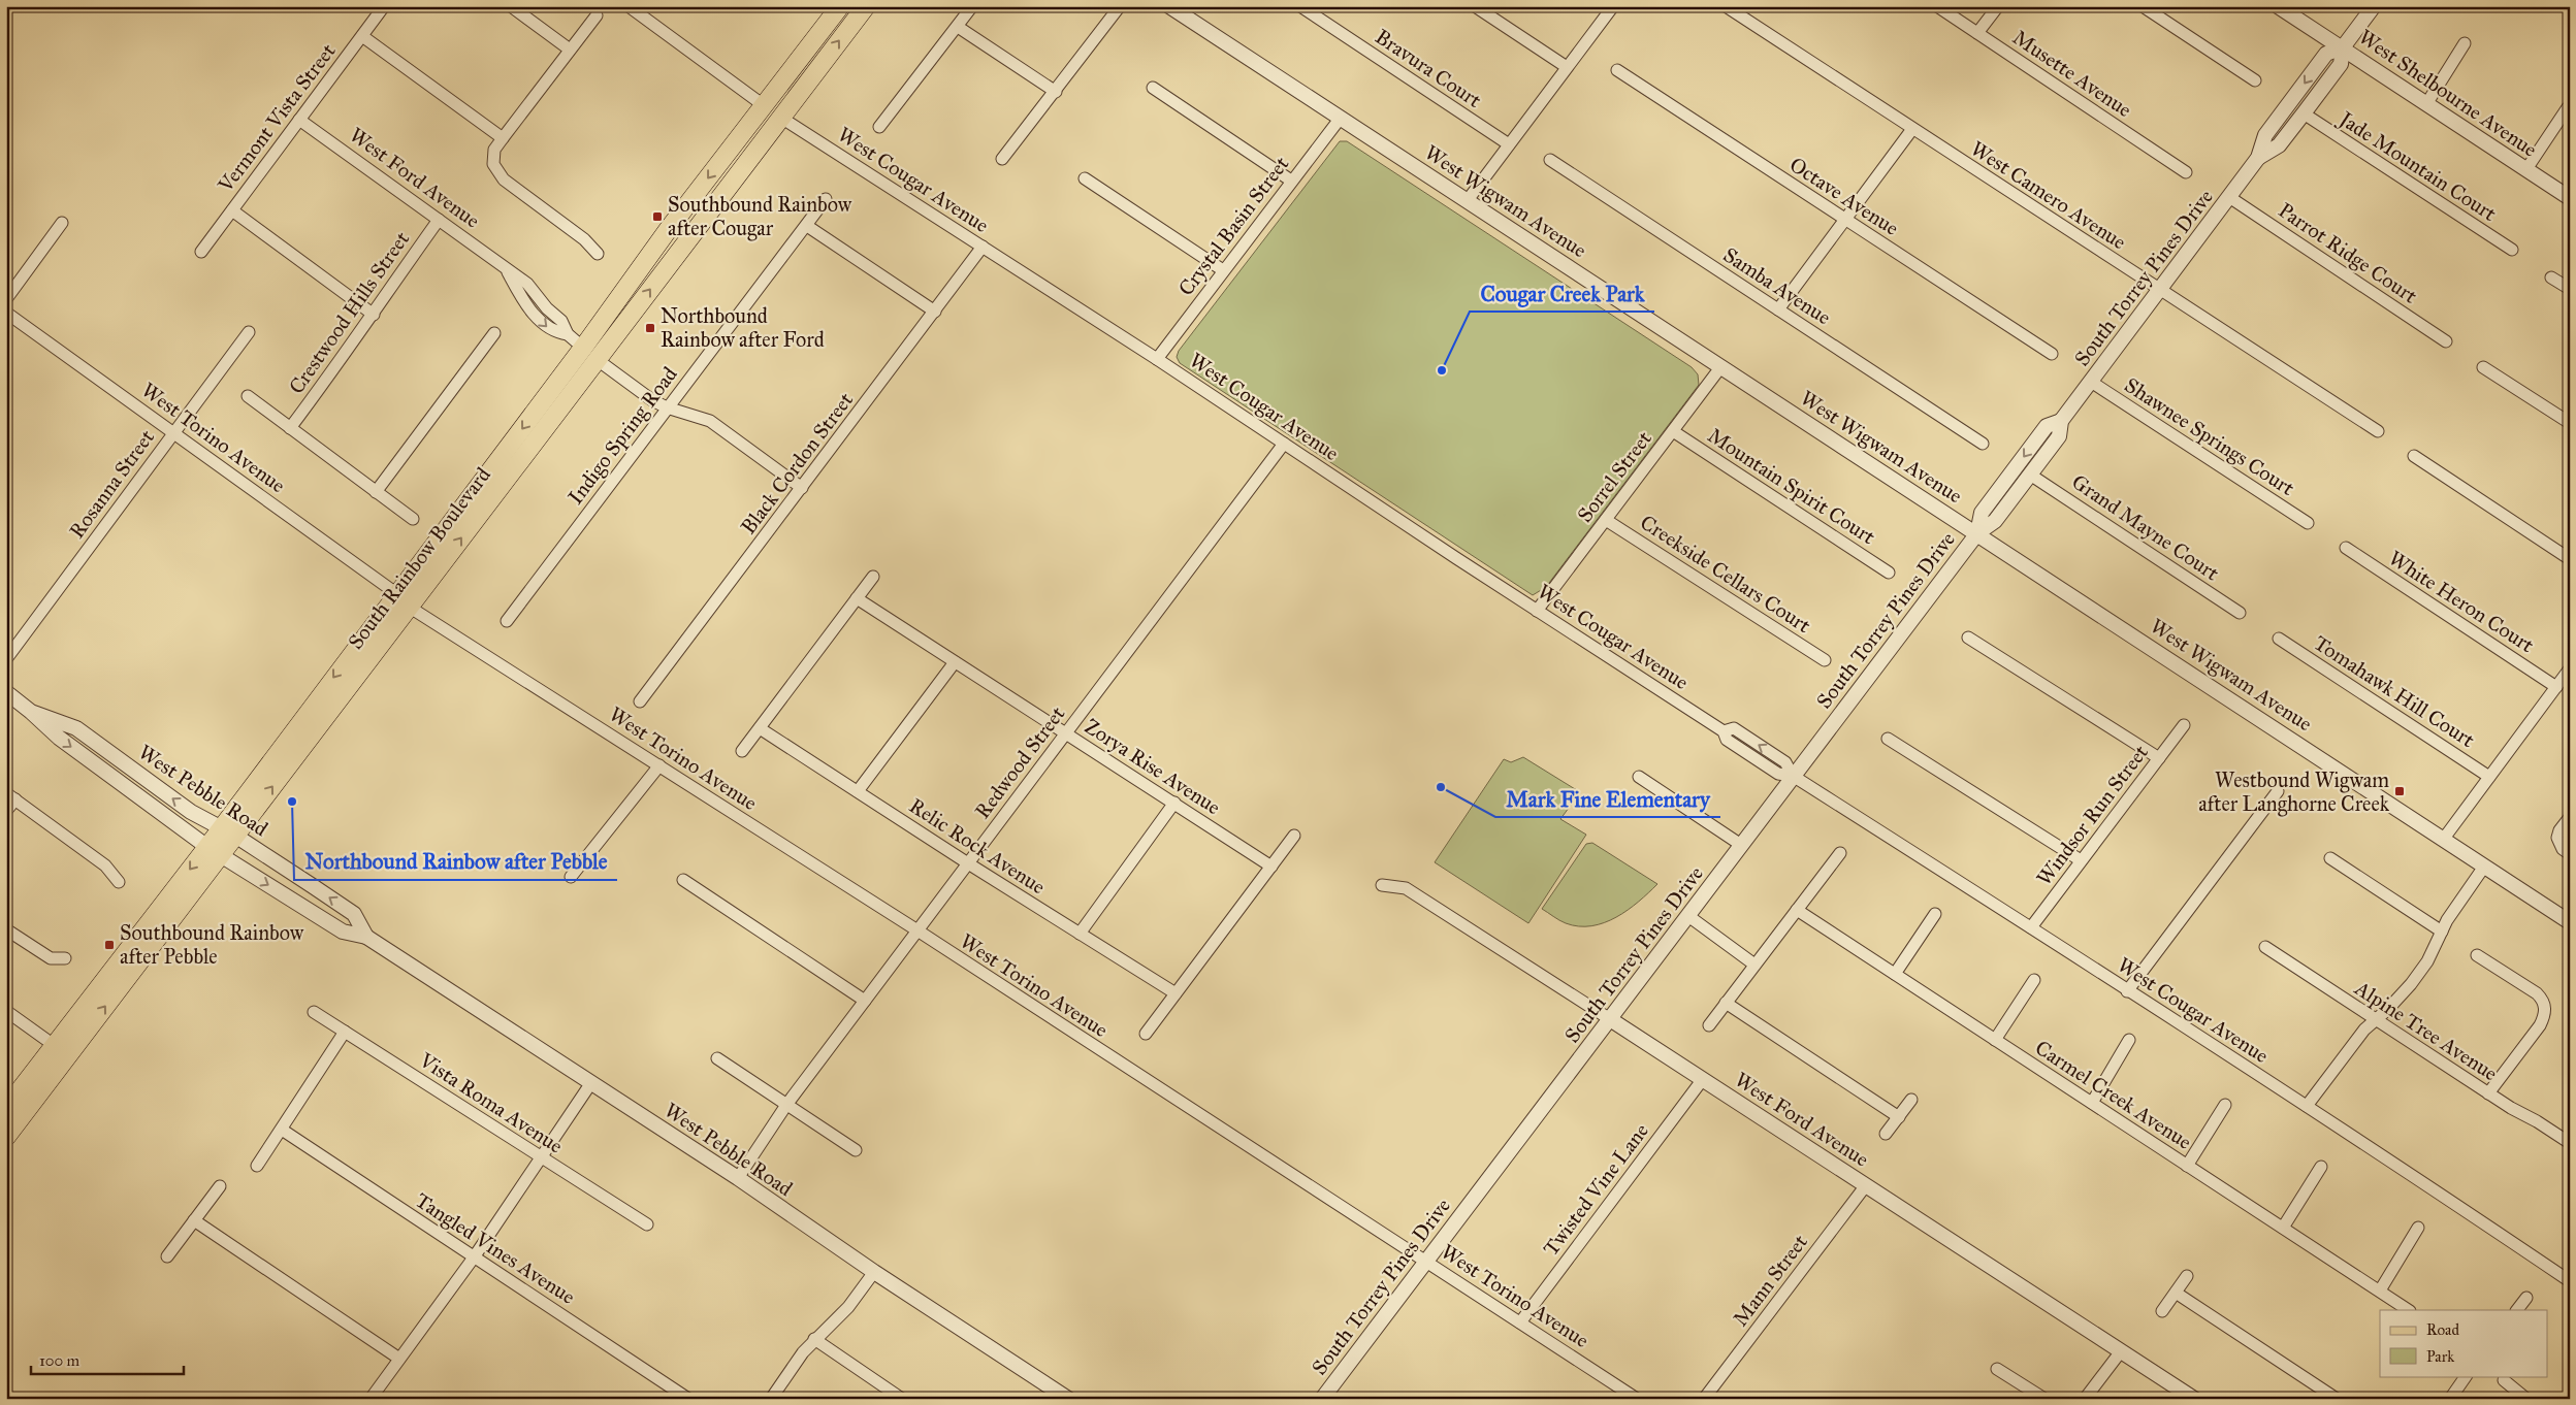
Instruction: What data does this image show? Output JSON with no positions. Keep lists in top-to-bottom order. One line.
{"streets":{"main road":["South Rainbow Boulevard"],"street":["Bravura Court","Musette Avenue","West Shelbourne Avenue","Vermont Vista Street","Jade Mountain Court","West Ford Avenue","West Cougar Avenue","West Camero Avenue","Octave Avenue","West Wigwam Avenue","Crystal Basin Street","Parrot Ridge Court","South Torrey Pines Drive","Samba Avenue","Crestwood Hills Street","Indigo Spring Road","Shawnee Springs Court","West Torino Avenue","Black Cordon Street","Sorrel Street","Rosanna Street","Mountain Spirit Court","Grand Mayne Court","Creekside Cellars Court","White Heron Court","Tomahawk Hill Court","Redwood Street","Zorya Rise Avenue","West Pebble Road","Windsor Run Street","Relic Rock Avenue","Alpine Tree Avenue","Carmel Creek Avenue","Vista Roma Avenue","Twisted Vine Lane","Tangled Vines Avenue","Mann Street"]},"crossings":[["West Shelbourne Avenue","South Torrey Pines Drive"],["Vermont Vista Street","West Ford Avenue"],["Jade Mountain Court","South Torrey Pines Drive"],["West Ford Avenue","South Torrey Pines Drive"],["West Ford Avenue","Crestwood Hills Street"],["West Ford Avenue","South Rainbow Boulevard"],["West Ford Avenue","Twisted Vine Lane"],["West Ford Avenue","Mann Street"],["West Cougar Avenue","Crystal Basin Street"],["West Cougar Avenue","South Torrey Pines Drive"],["West Cougar Avenue","Black Cordon Street"],["West Cougar Avenue","Sorrel Street"],["West Cougar Avenue","South Rainbow Boulevard"],["West Cougar Avenue","Redwood Street"],["West Cougar Avenue","Windsor Run Street"],["West Camero Avenue","South Torrey Pines Drive"],["West Wigwam Avenue","Crystal Basin Street"],["West Wigwam Avenue","South Torrey Pines Drive"],["West Wigwam Avenue","Sorrel Street"],["Parrot Ridge Court","South Torrey Pines Drive"],["South Torrey Pines Drive","Shawnee Springs Court"],["South Torrey Pines Drive","West Torino Avenue"],["South Torrey Pines Drive","Grand Mayne Court"],["West Torino Avenue","Rosanna Street"],["West Torino Avenue","South Rainbow Boulevard"],["West Torino Avenue","Redwood Street"],["West Torino Avenue","Twisted Vine Lane"],["Sorrel Street","Mountain Spirit Court"],["Sorrel Street","Creekside Cellars Court"],["South Rainbow Boulevard","West Pebble Road"],["Redwood Street","Zorya Rise Avenue"],["Redwood Street","West Pebble Road"],["Redwood Street","Relic Rock Avenue"]],"places":{"transit":["Southbound Rainbow after Cougar","Northbound Rainbow after Ford","Westbound Wigwam after Langhorne Creek","Southbound Rainbow after Pebble"],"other":["Cougar Creek Park","Mark Fine Elementary","Northbound Rainbow after Pebble"]},"legend":["Road","Park"],"scale_bar":"100 m"}
